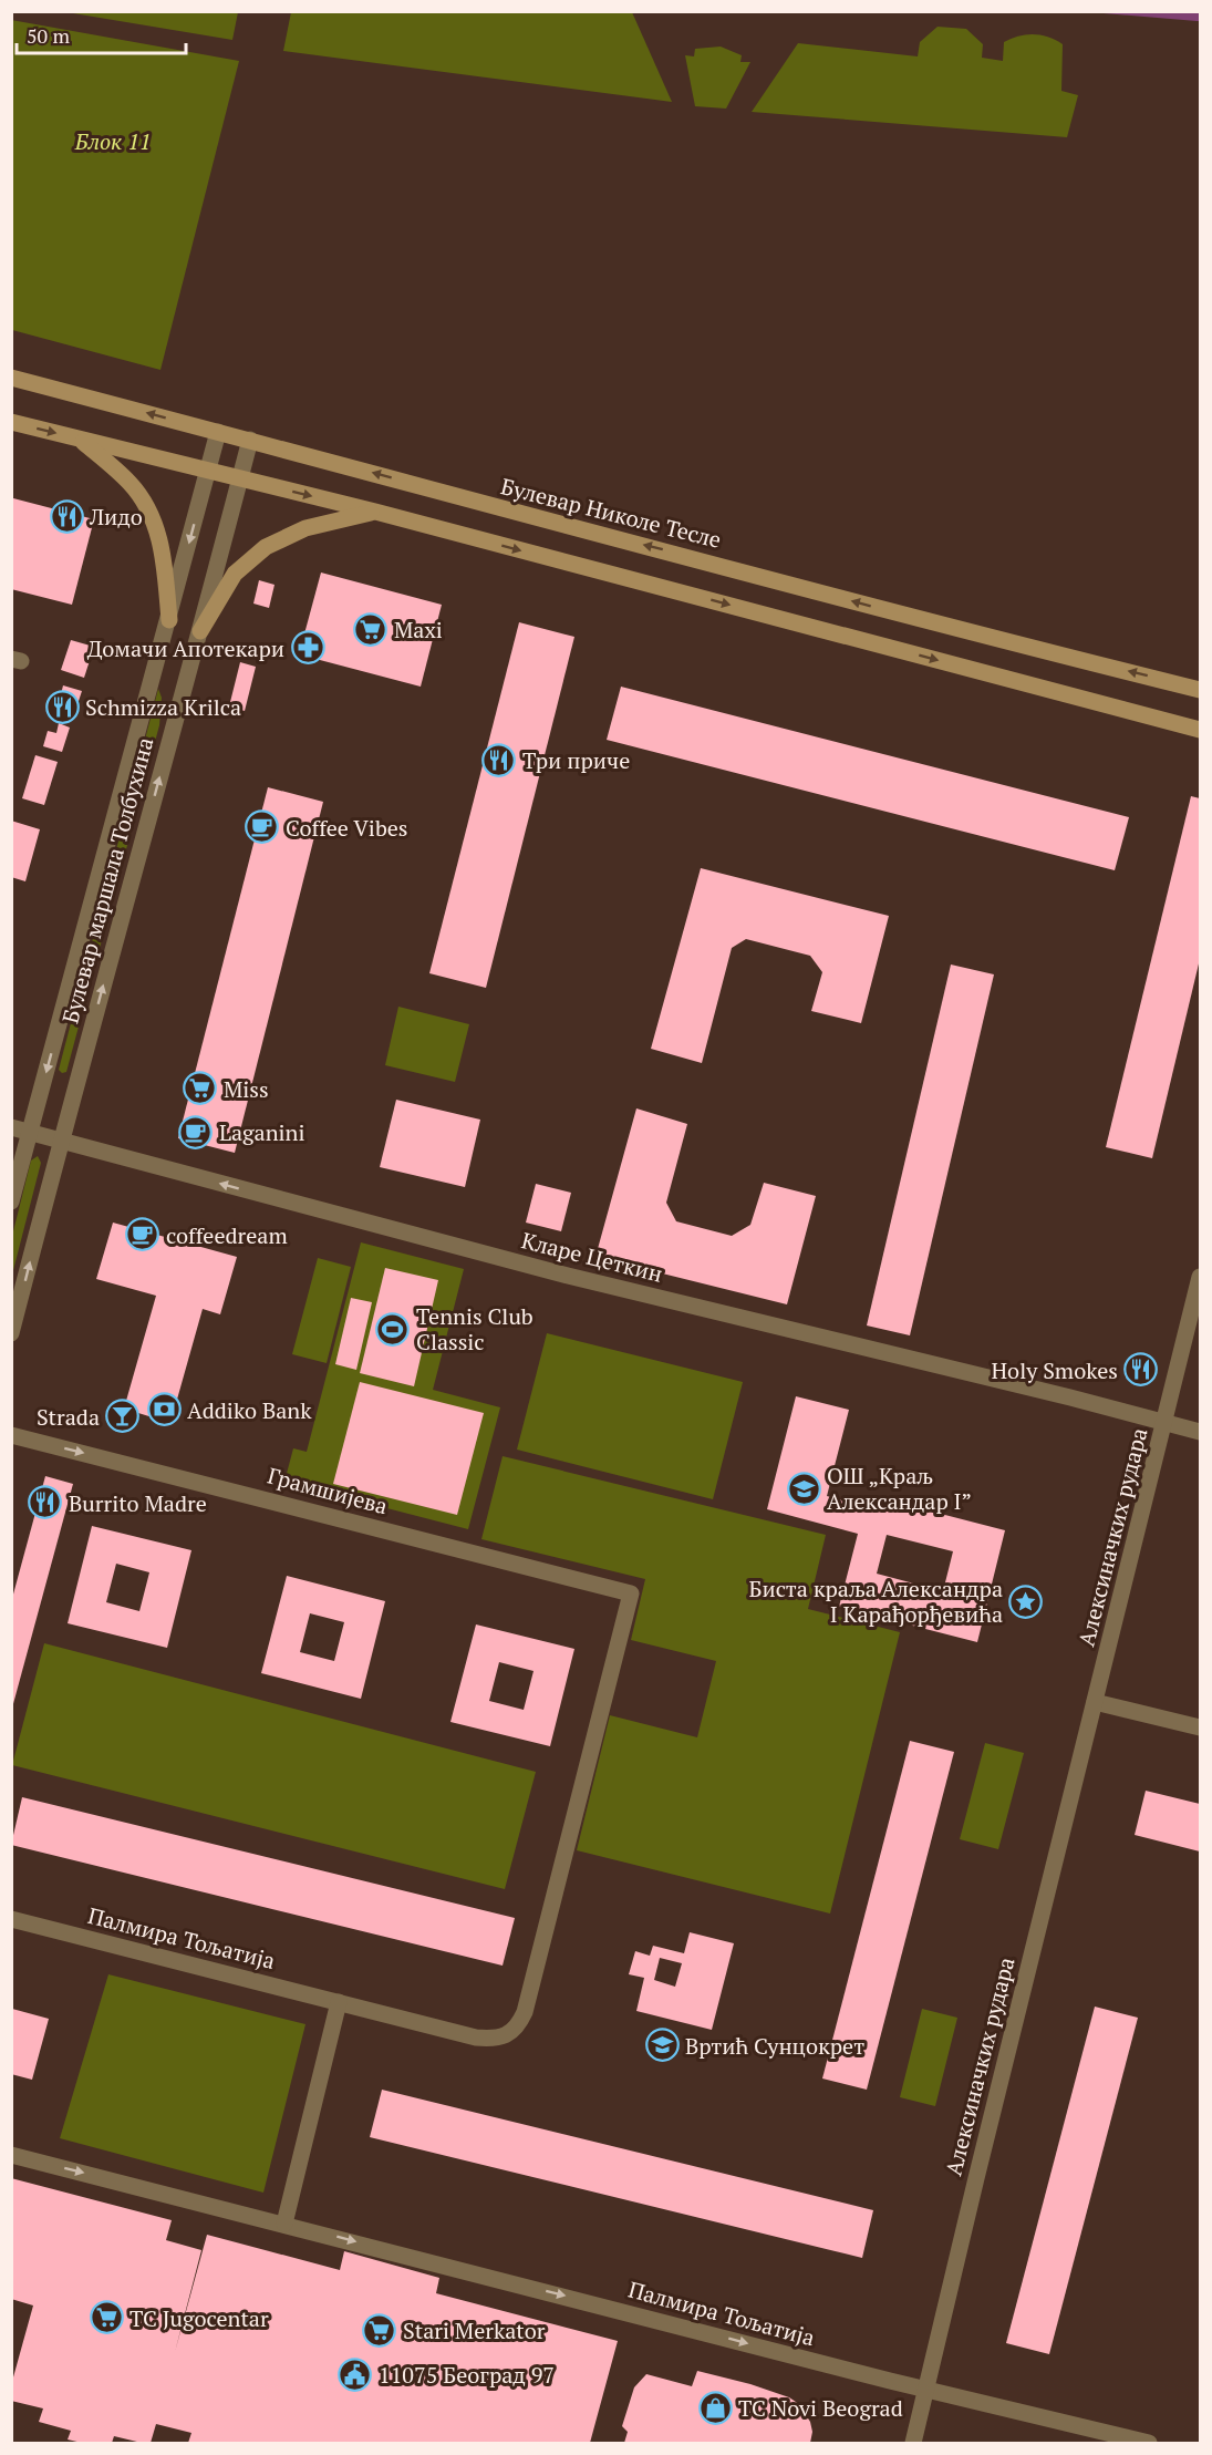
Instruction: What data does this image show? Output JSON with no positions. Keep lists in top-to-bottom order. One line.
{"streets":{"main road":["Булевар Николе Тесле"],"street":["Булевар маршала Толбухина","Кларе Цеткин","Грамшијева","Алексиначких рудара","Палмира Тољатија"]},"crossings":[["Булевар Николе Тесле","Булевар маршала Толбухина"],["Булевар маршала Толбухина","Кларе Цеткин"],["Кларе Цеткин","Алексиначких рудара"],["Грамшијева","Палмира Тољатија"],["Алексиначких рудара","Палмира Тољатија"]],"one_way":["Кларе Цеткин","Грамшијева","Палмира Тољатија"],"parks":["Блок 11"],"places":{"restaurant":["Лидо","Schmizza Krilca","Три приче","Holy Smokes","Burrito Madre"],"supermarket":["Maxi","Miss","TC Jugocentar","Stari Merkator"],"pharmacy":["Домачи Апотекари"],"cafe":["Coffee Vibes","Laganini","coffeedream"],"sports":["Tennis Club Classic"],"bank":["Addiko Bank"],"bar":["Strada"],"school or university":["ОШ „Краљ Александар I”","Вртић Сунцокрет"],"place":["Биста краља Александра I Карађорђевића"],"public building":["11075 Београд 97"],"shop":["TC Novi Beograd"]},"scale_bar":"50 m"}
